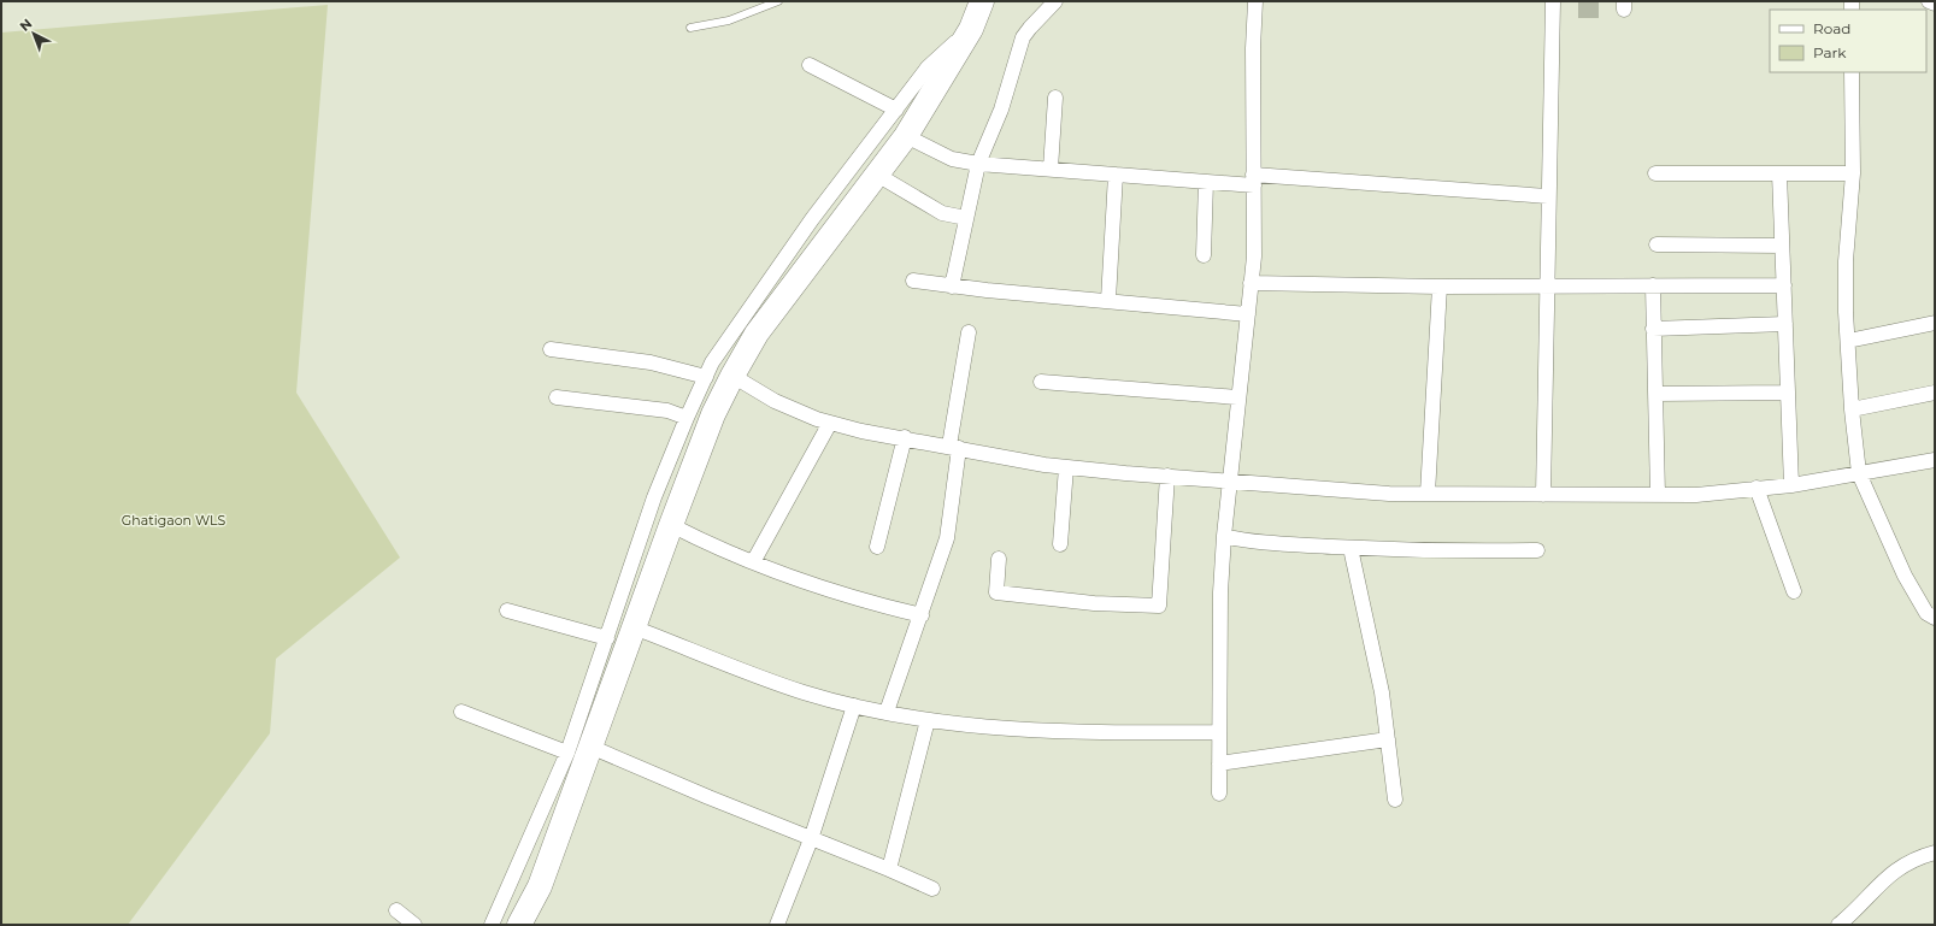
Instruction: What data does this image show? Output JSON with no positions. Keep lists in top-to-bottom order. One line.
{"parks":["Ghatigaon WLS"],"legend":["Road","Park"],"north":"top left"}
